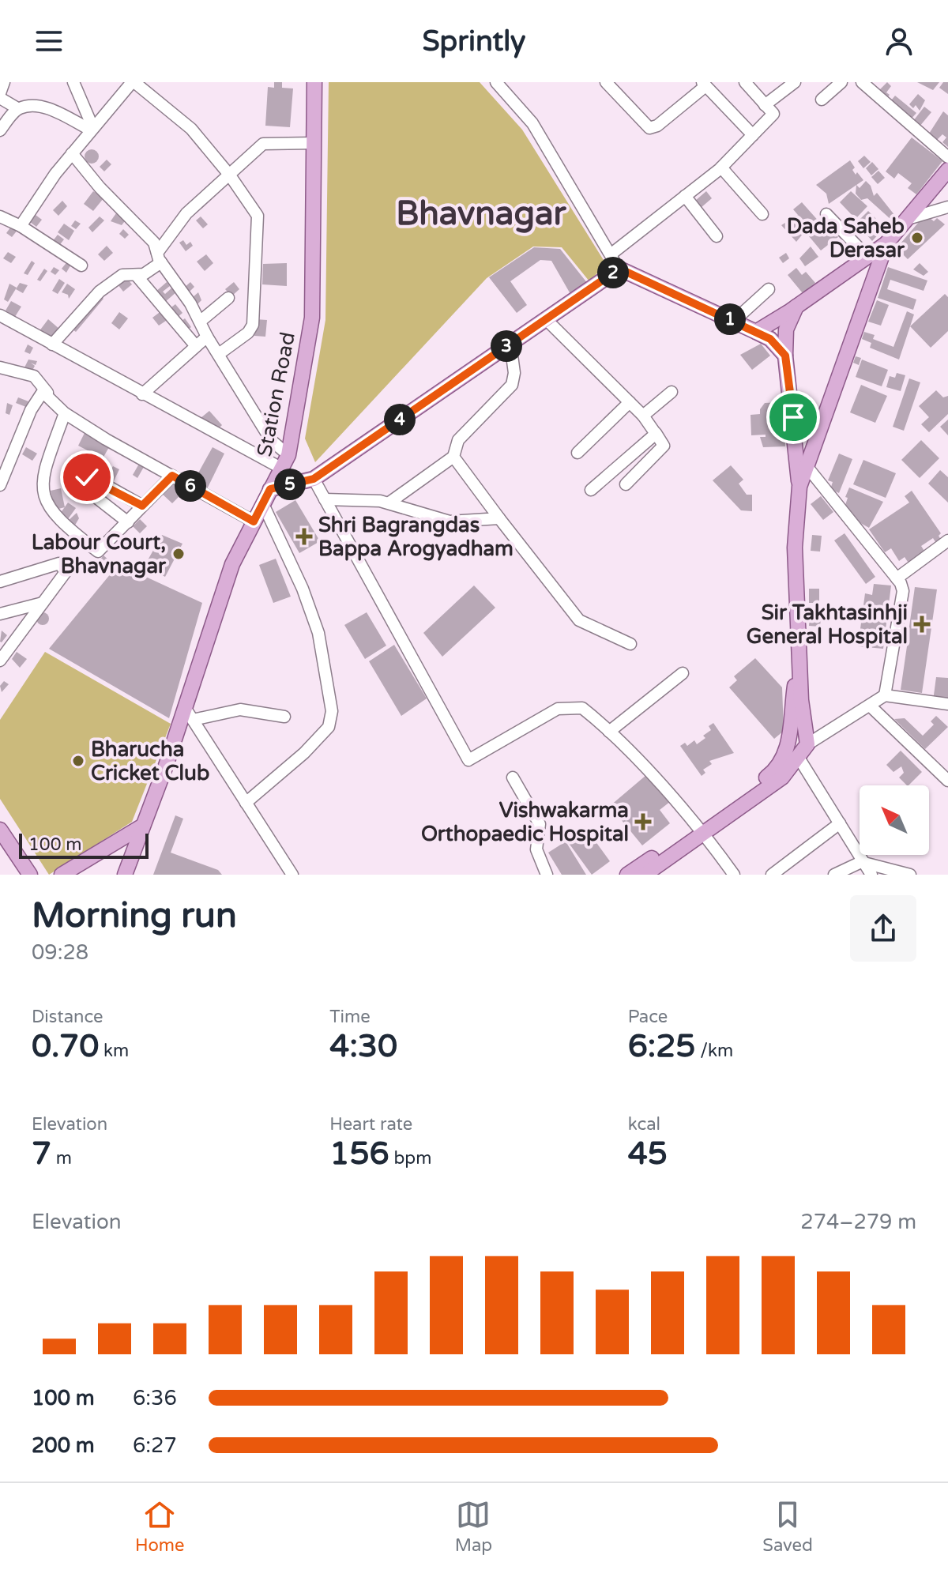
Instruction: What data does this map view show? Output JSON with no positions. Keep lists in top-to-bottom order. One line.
{"streets":{"main road":["Station Road"]},"districts":["Bhavnagar"],"places":{"other":["Dada Saheb Derasar","Labour Court, Bhavnagar","Bharucha Cricket Club"],"health":["Shri Bagrangdas Bappa Arogyadham","Sir Takhtasinhji General Hospital","Vishwakarma Orthopaedic Hospital"]},"scale_bar":"100 m","north":"top left","page":{"header":"Sprintly","pins":["2","1","3","4","5","6"],"scale":"100 m","heading":["Morning run","09:28"],"stats":[["Distance","0.70 km"],["Time","4:30"],["Pace","6:25 /km"],["Elevation","7 m"],["Heart rate","156 bpm"],["kcal","45"]],"chart":["Elevation","274–279 m"],"list":[{"name":"100 m","note":"6:36"},{"name":"200 m","note":"6:27"}],"tabs":["Home","Map","Saved"]}}
